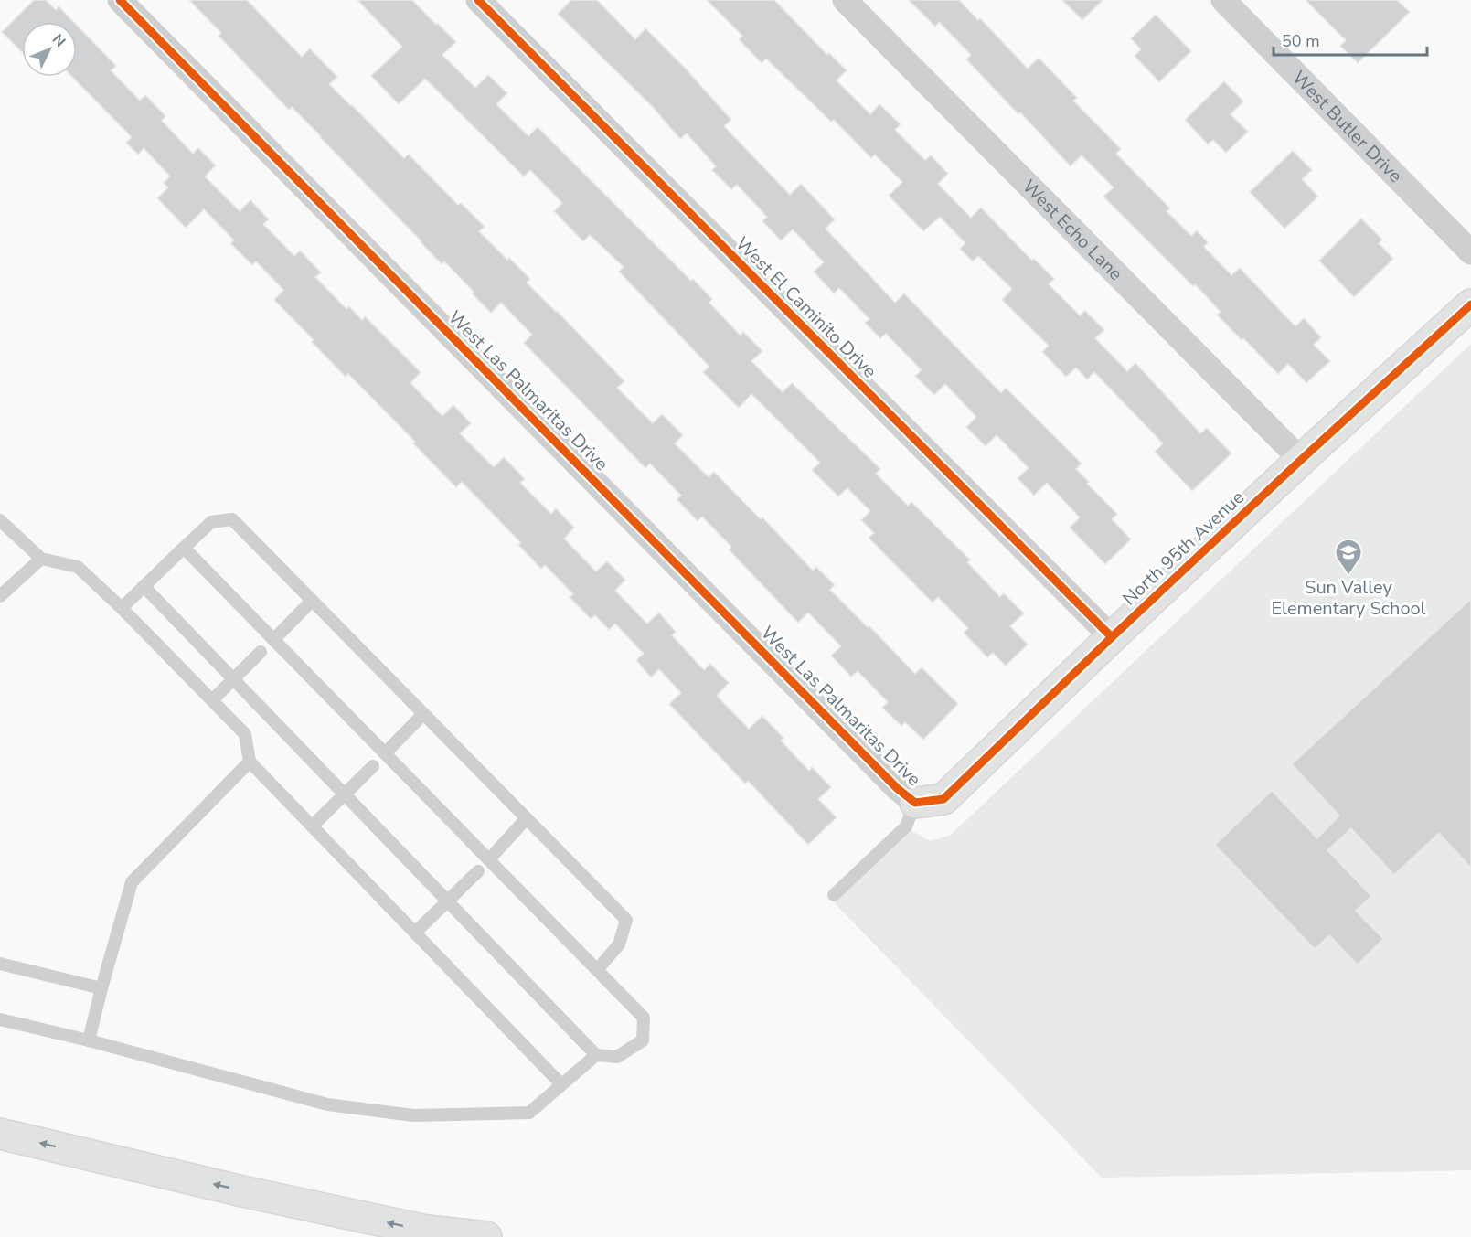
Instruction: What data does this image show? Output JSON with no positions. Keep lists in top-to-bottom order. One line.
{"streets":{"main road":["North 95th Avenue"],"street":["West Butler Drive","West Echo Lane","West El Caminito Drive","West Las Palmaritas Drive"]},"crossings":[["West Echo Lane","North 95th Avenue"],["West El Caminito Drive","North 95th Avenue"],["West Las Palmaritas Drive","North 95th Avenue"]],"places":{"school or university":["Sun Valley Elementary School"]},"scale_bar":"50 m","north":"top right"}
